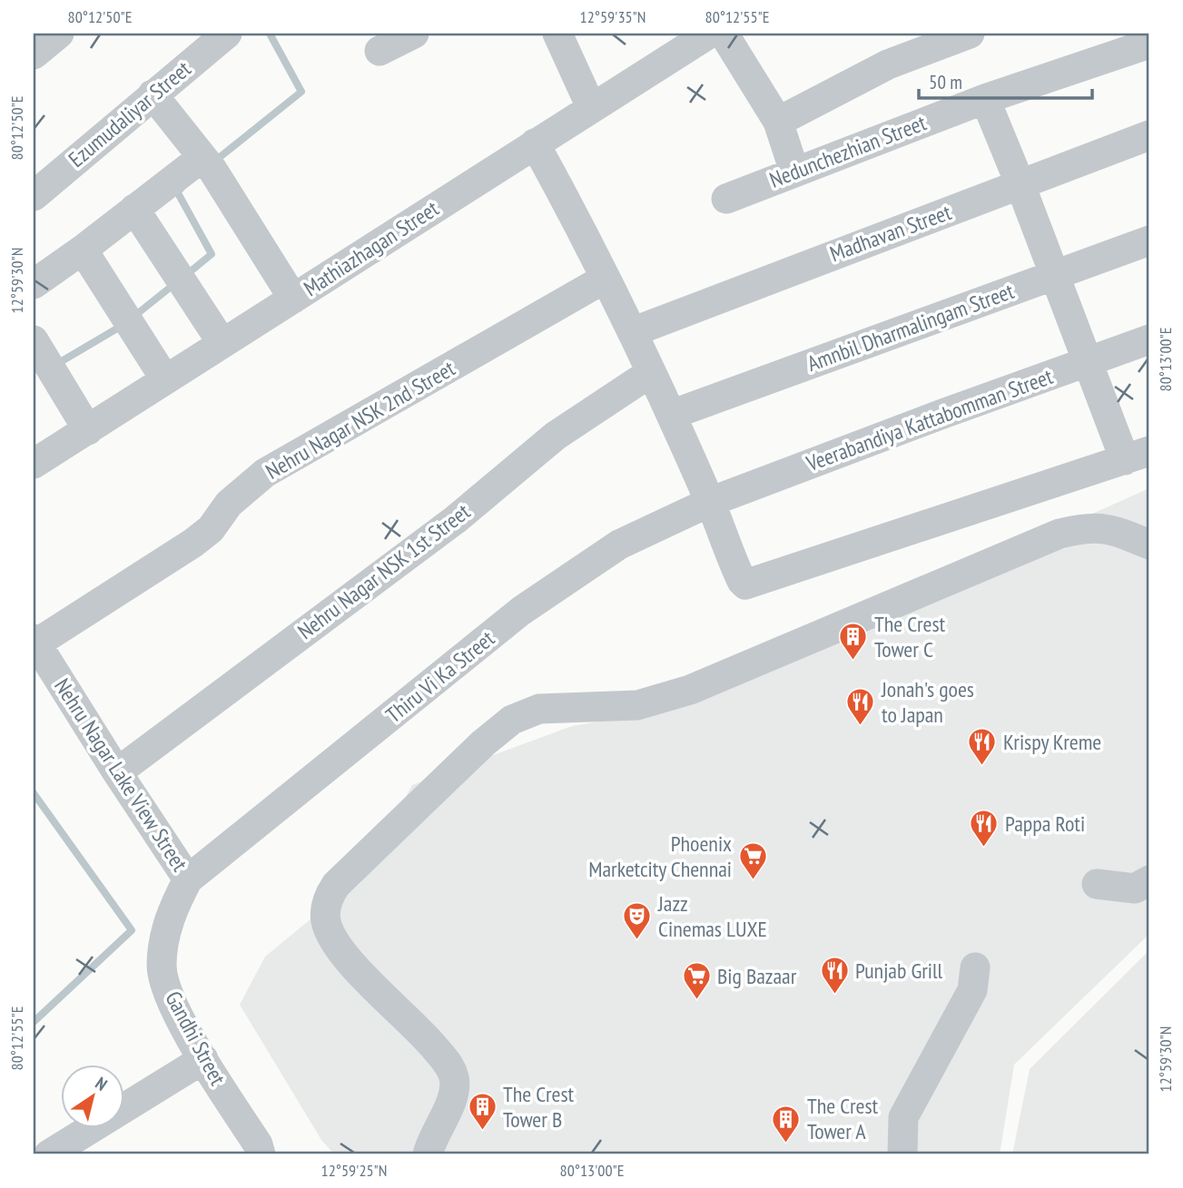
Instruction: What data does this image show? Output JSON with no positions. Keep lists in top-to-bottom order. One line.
{"streets":{"street":["Ezumudaliyar Street","Nedunchezhian Street","Madhavan Street","Mathiazhagan Street","Amnbil Dharmalingam Street","Nehru Nagar NSK 2nd Street","Veerabandiya Kattabomman Street","Nehru Nagar NSK 1st Street","Thiru Vi Ka Street","Nehru Nagar Lake View Street","Gandhi Street"]},"crossings":[["Nehru Nagar NSK 2nd Street","Nehru Nagar Lake View Street"],["Veerabandiya Kattabomman Street","Thiru Vi Ka Street"],["Nehru Nagar NSK 1st Street","Nehru Nagar Lake View Street"],["Thiru Vi Ka Street","Nehru Nagar Lake View Street"],["Thiru Vi Ka Street","Gandhi Street"],["Nehru Nagar Lake View Street","Gandhi Street"]],"places":{"building":["The Crest Tower C","The Crest Tower B","The Crest Tower A"],"restaurant":["Jonah's goes to Japan","Krispy Kreme","Pappa Roti","Punjab Grill"],"supermarket":["Phoenix Marketcity Chennai","Big Bazaar"],"theatre":["Jazz Cinemas LUXE"]},"scale_bar":"50 m","north":"top right","coordinates":["80°12'50\"E","12°59'35\"N","80°12'55\"E","12°59'30\"N","80°13'00\"E","12°59'25\"N"]}
